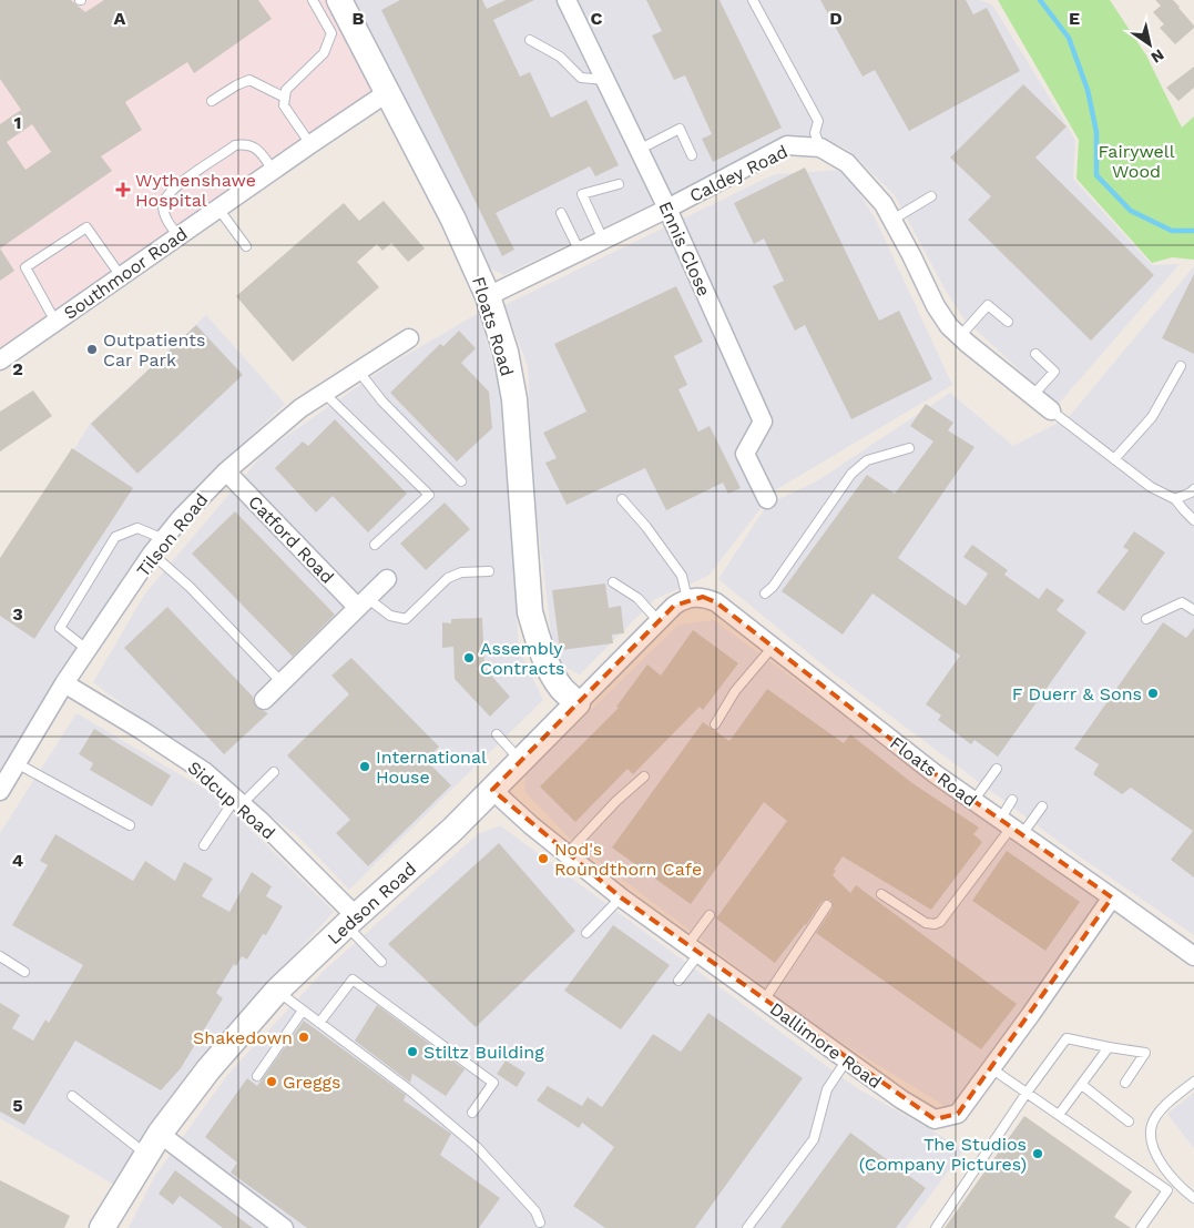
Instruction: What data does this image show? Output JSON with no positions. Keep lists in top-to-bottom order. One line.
{"streets":{"street":["Caldey Road","Ennis Close","Southmoor Road","Floats Road","Tilson Road","Catford Road","Sidcup Road","Ledson Road","Dallimore Road"]},"crossings":[["Caldey Road","Ennis Close"],["Caldey Road","Floats Road"],["Southmoor Road","Floats Road"],["Floats Road","Ledson Road"],["Floats Road","Dallimore Road"],["Tilson Road","Catford Road"],["Tilson Road","Sidcup Road"],["Sidcup Road","Ledson Road"],["Ledson Road","Dallimore Road"]],"parks":["Fairywell Wood"],"places":{"health":["Wythenshawe Hospital"],"other":["Outpatients Car Park","Assembly Contracts","F Duerr & Sons","International House","Nod's Roundthorn Cafe","Shakedown","Stiltz Building","Greggs","The Studios (Company Pictures)"]},"north":"bottom right","grid":{"columns":["A","B","C","D","E"],"rows":["1","2","3","4","5"]}}
